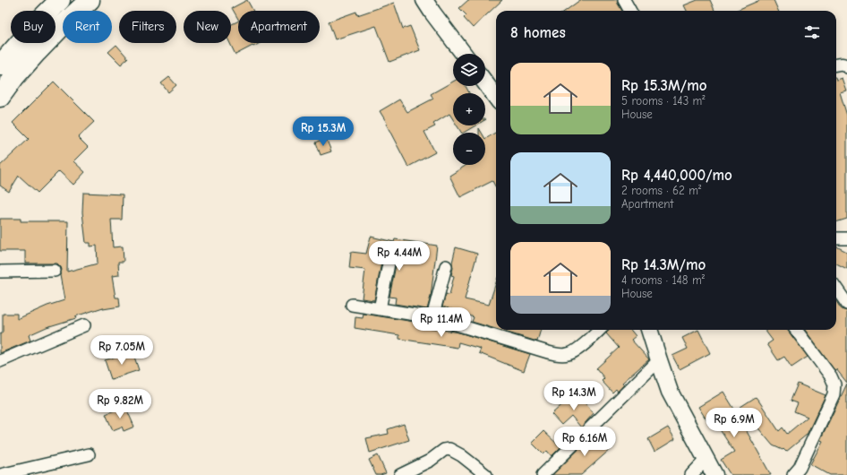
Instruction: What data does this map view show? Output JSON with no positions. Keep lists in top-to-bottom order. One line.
{"page":{"chip":["Buy","Rent","Filters","New","Apartment"],"heading":"8 homes","map_buttons":["+","−"],"list":[{"name":"Rp 15.3M/mo","note":"5 rooms · 143 m² · House"},{"name":"Rp 4,440,000/mo","note":"2 rooms · 62 m² · Apartment"},{"name":"Rp 14.3M/mo","note":"4 rooms · 148 m² · House"}],"price":["Rp 15.3M","Rp 4.44M","Rp 11.4M","Rp 7.05M","Rp 14.3M","Rp 9.82M","Rp 6.9M","Rp 6.16M"]}}
